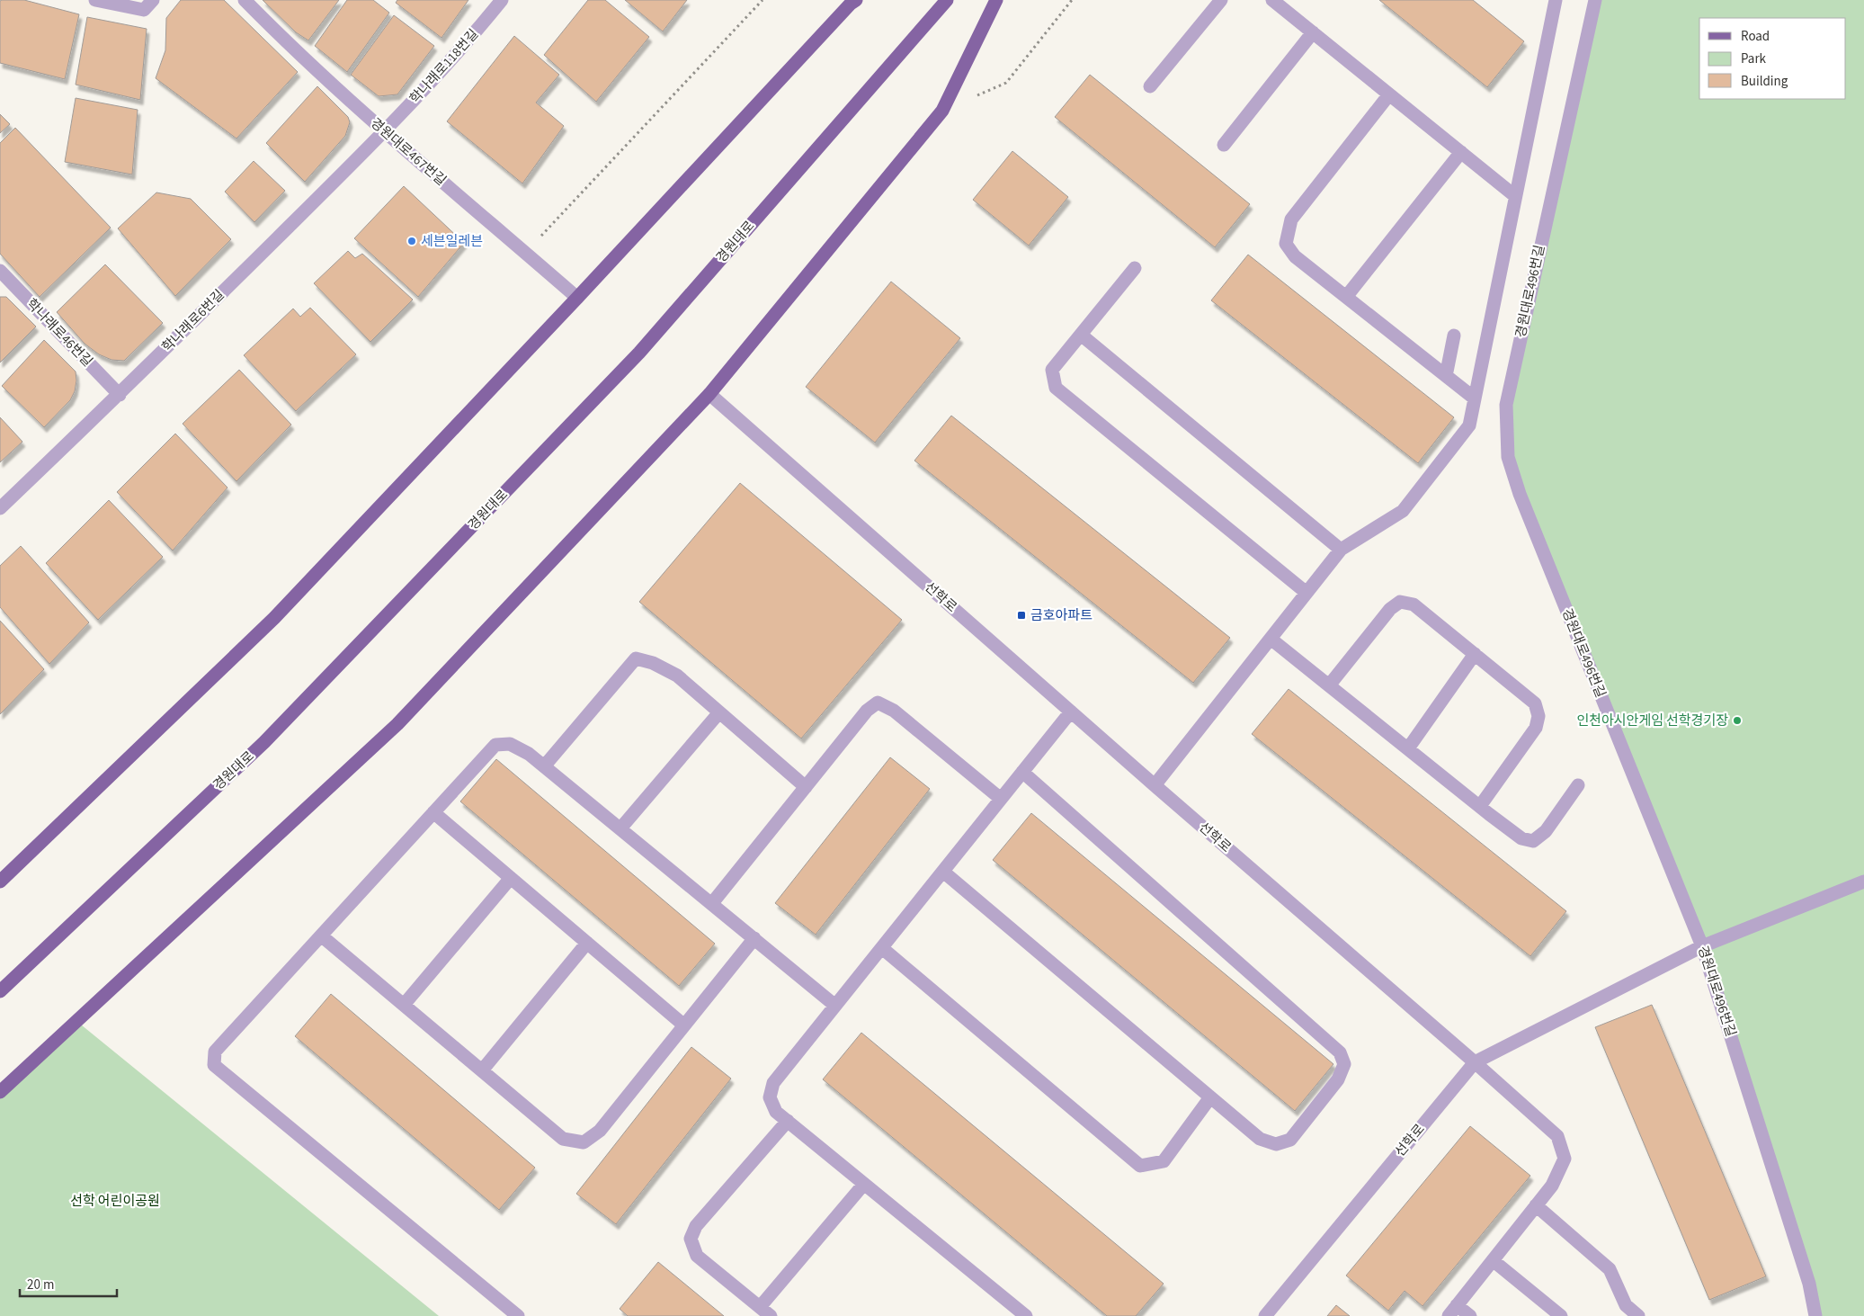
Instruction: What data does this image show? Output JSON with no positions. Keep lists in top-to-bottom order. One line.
{"streets":{"main road":["경원대로"],"street":["학나래로118번길","경원대로467번길","경원대로496번길","학나래로6번길","학나래로46번길","선학로"]},"crossings":[["학나래로118번길","경원대로467번길"],["학나래로118번길","학나래로6번길"],["경원대로467번길","학나래로6번길"],["학나래로6번길","학나래로46번길"]],"parks":["선학 어린이공원"],"places":{"other":["세븐일레븐","인천아시안게임 선학경기장"],"transit":["금호아파트"]},"legend":["Road","Park","Building"],"scale_bar":"20 m"}
